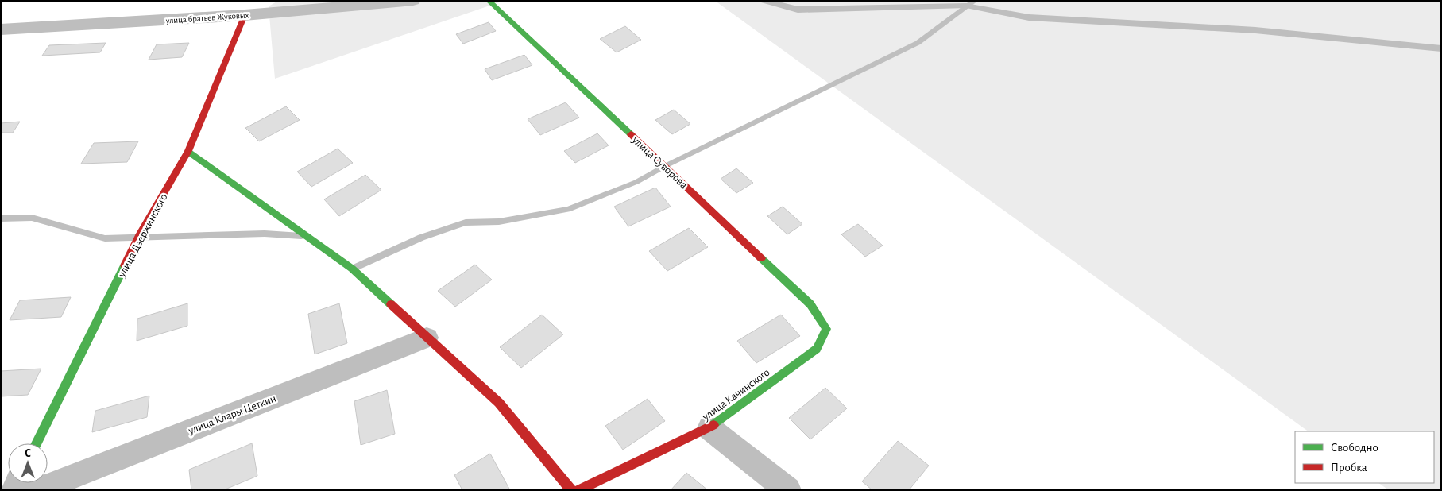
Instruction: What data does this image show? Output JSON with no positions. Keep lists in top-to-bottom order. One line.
{"streets":{"street":["улица братьев Жуковых","улица Суворова","улица Дзержинского","улица Качинского","улица Клары Цеткин"]},"crossings":[["улица братьев Жуковых","улица Дзержинского"],["улица Суворова","улица Качинского"]],"legend":["Свободно","Пробка"],"north":"top"}
